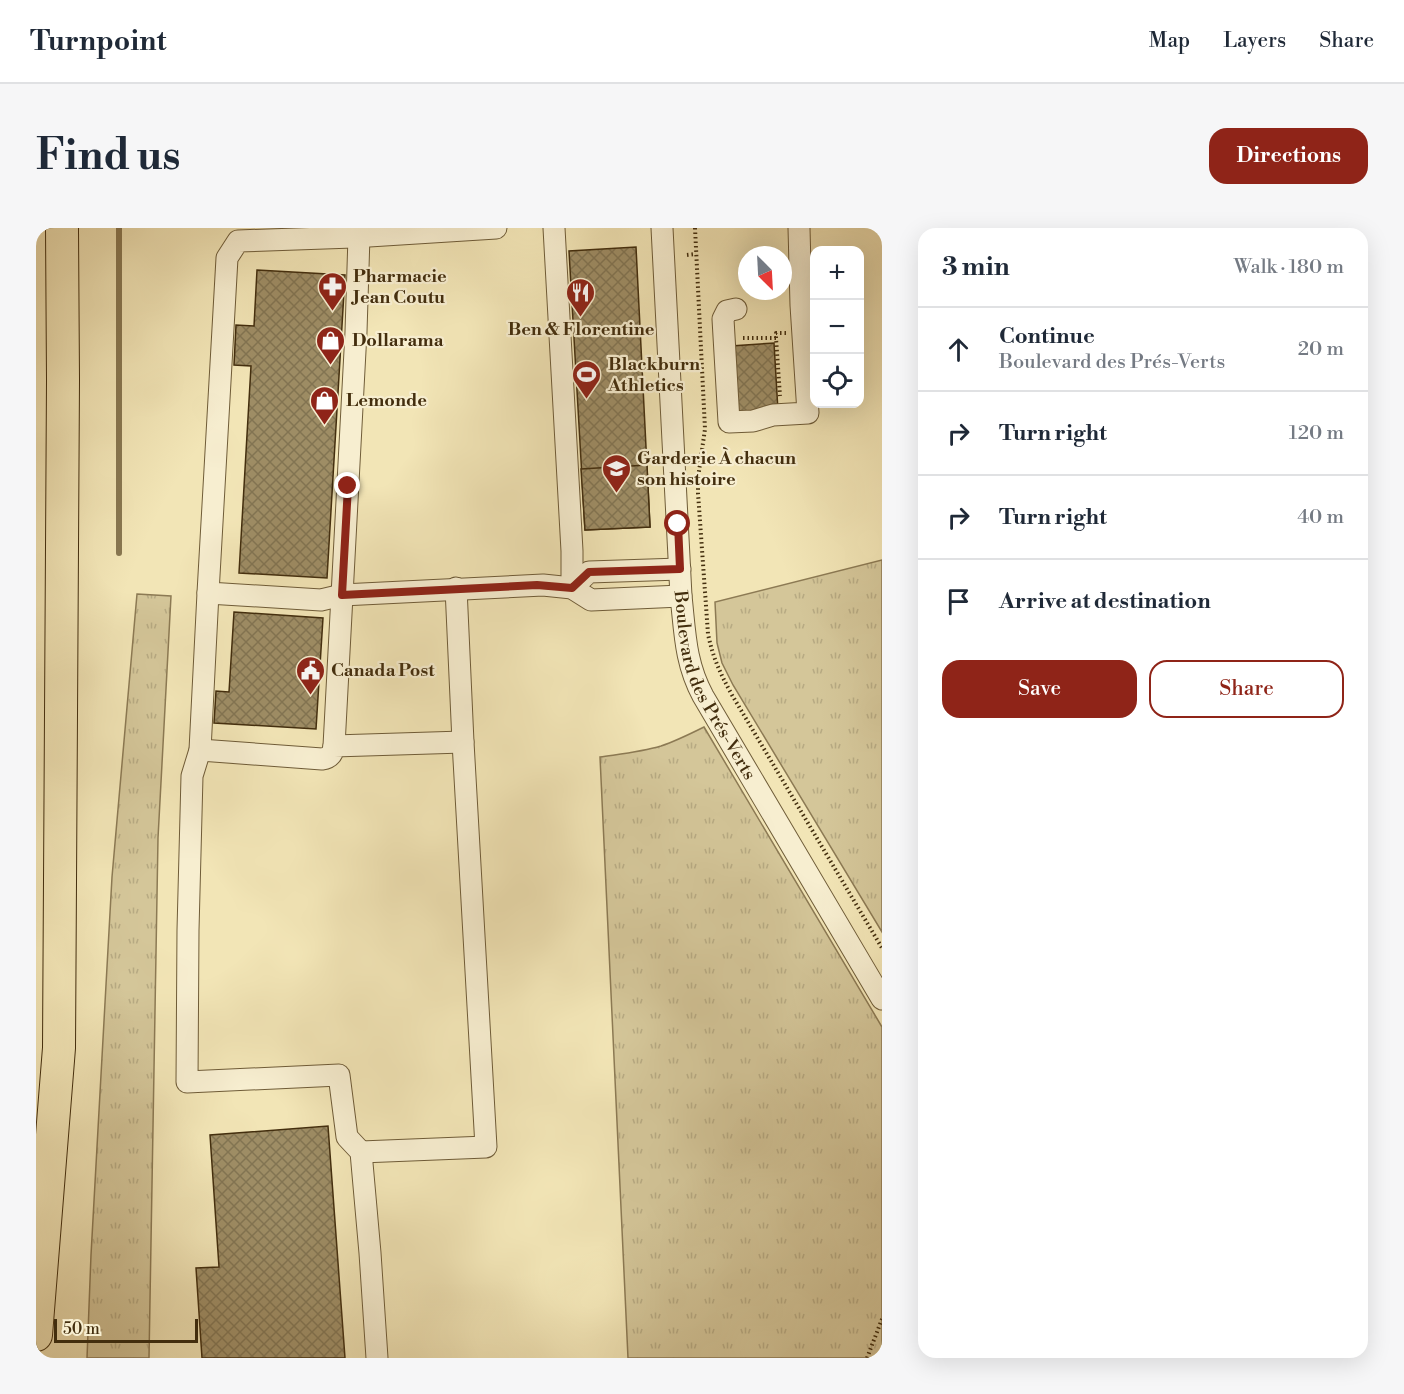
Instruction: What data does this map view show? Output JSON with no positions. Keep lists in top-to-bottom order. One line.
{"streets":{"street":["Boulevard des Prés-Verts"]},"places":{"pharmacy":["Pharmacie Jean Coutu"],"restaurant":["Ben & Florentine"],"shop":["Dollarama","Lemonde"],"sports":["Blackburn Athletics"],"school or university":["Garderie À chacun son histoire"],"public building":["Canada Post"]},"scale_bar":"50 m","north":"bottom right","page":{"header":"Turnpoint","nav":["Map","Layers","Share"],"buttons":["Directions",["Save","Share"]],"title":"Find us","heading":["3 min","Walk · 180 m"],"map_buttons":["+","−"],"list":[["Continue","Boulevard des Prés-Verts","20 m"],["Turn right","120 m"],["Turn right","40 m"],"Arrive at destination"],"scale":"50 m"}}
